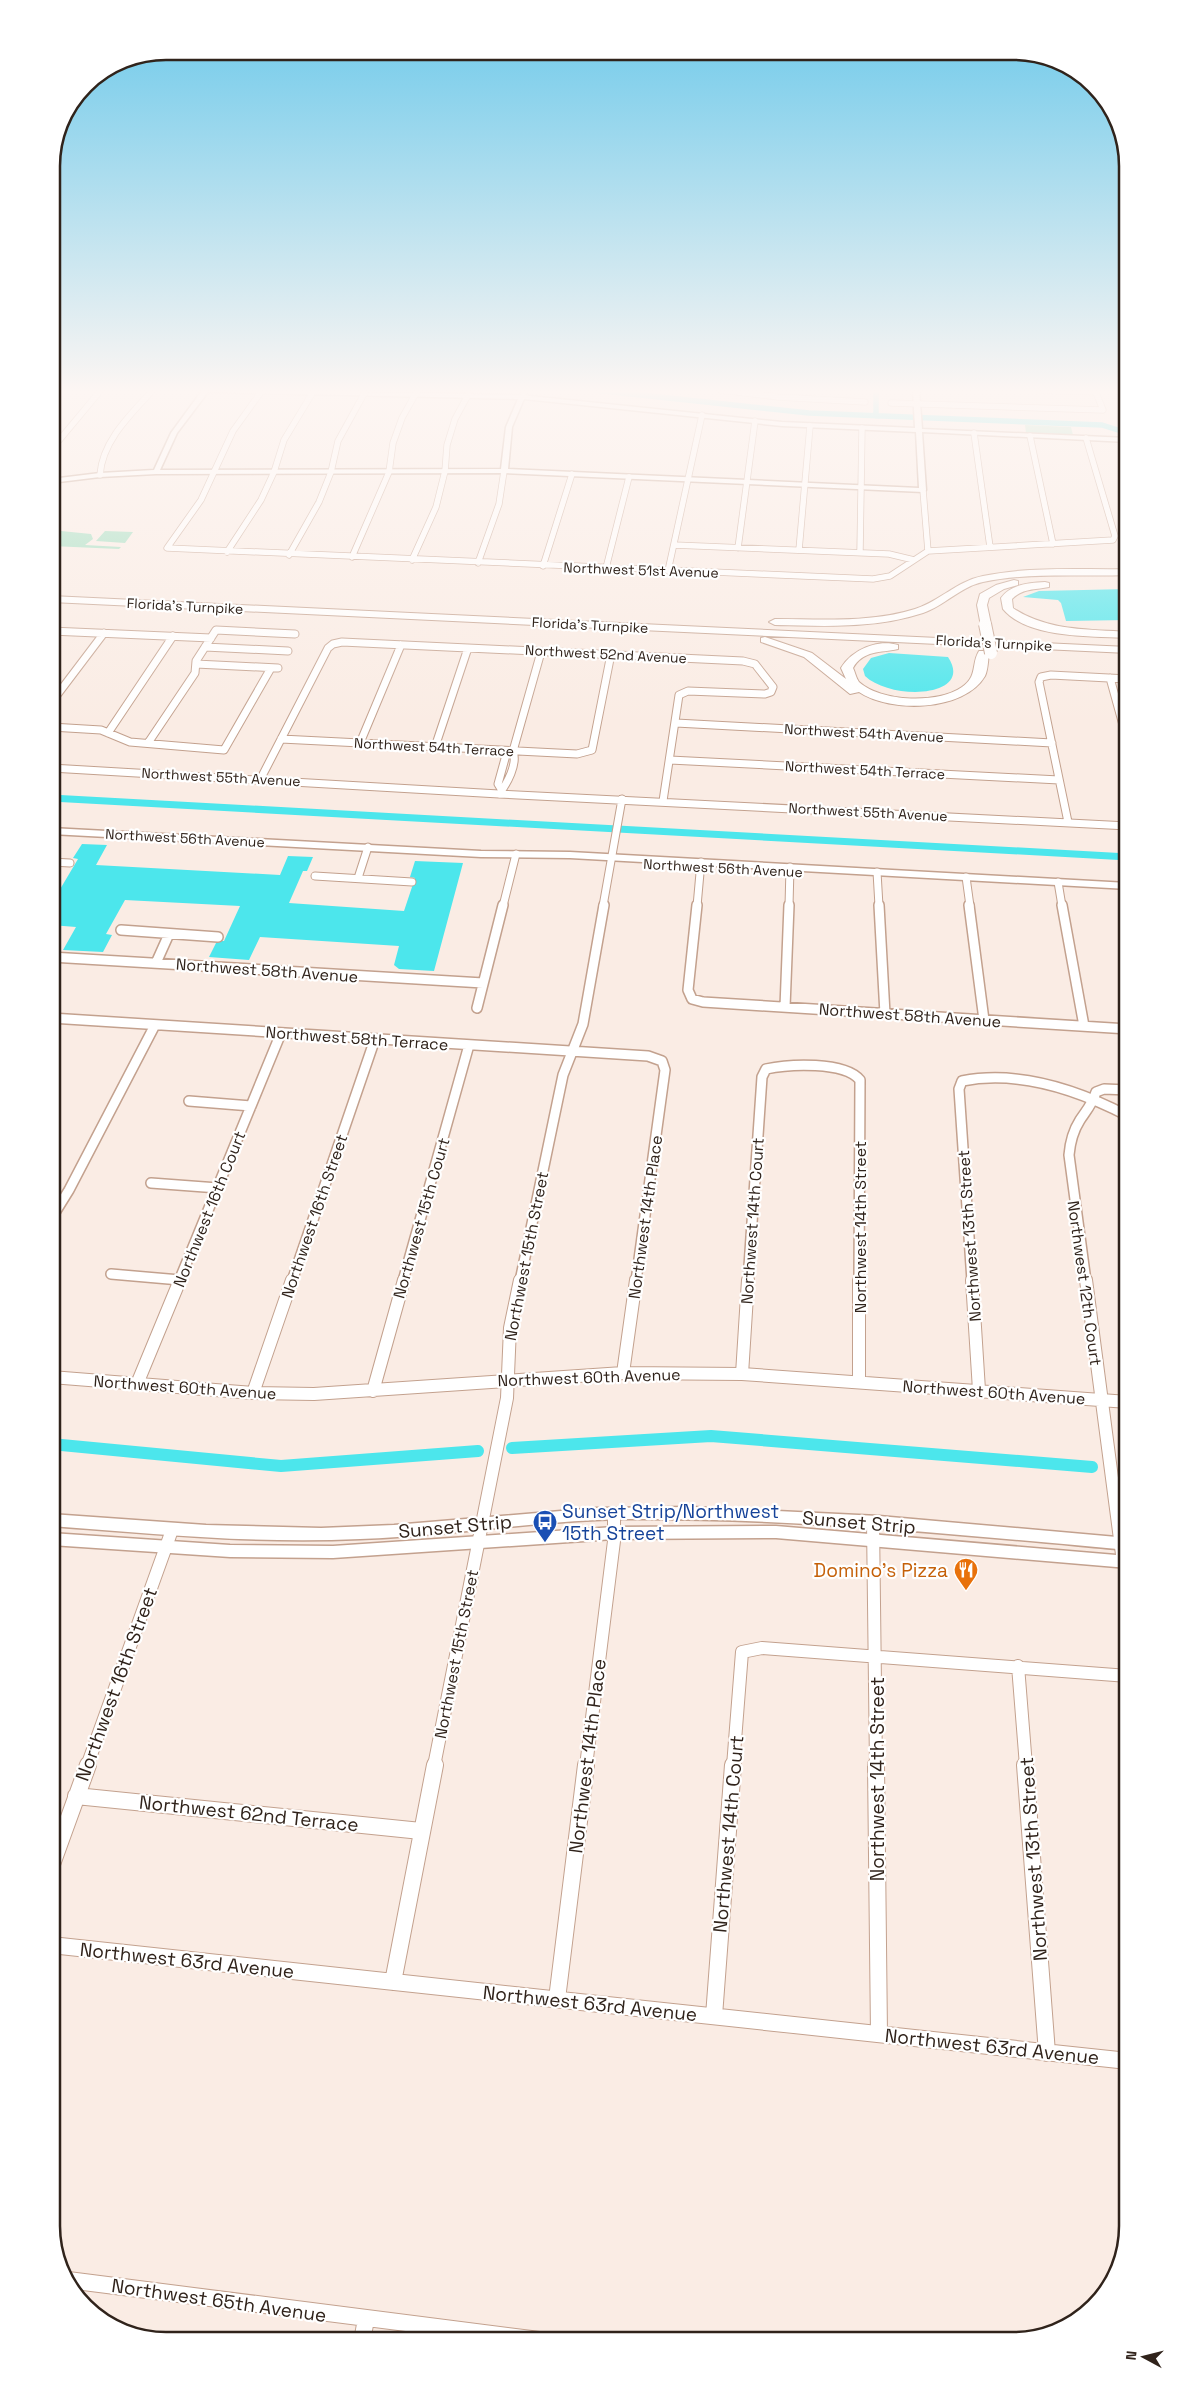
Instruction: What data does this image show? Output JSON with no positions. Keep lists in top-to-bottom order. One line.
{"streets":{"highway":["Florida's Turnpike"],"street":["Northwest 51st Avenue","Northwest 52nd Avenue","Northwest 54th Avenue","Northwest 54th Terrace","Northwest 55th Avenue","Northwest 56th Avenue","Northwest 58th Avenue","Northwest 58th Terrace","Northwest 16th Court","Northwest 16th Street","Northwest 14th Place","Northwest 15th Court","Northwest 14th Court","Northwest 14th Street","Northwest 13th Street","Northwest 15th Street","Northwest 12th Court","Northwest 60th Avenue","Sunset Strip","Northwest 62nd Terrace","Northwest 63rd Avenue","Northwest 65th Avenue"]},"crossings":[["Northwest 52nd Avenue","Northwest 54th Avenue"],["Northwest 52nd Avenue","Northwest 54th Terrace"],["Northwest 55th Avenue","Northwest 15th Street"],["Northwest 56th Avenue","Northwest 58th Avenue"],["Northwest 56th Avenue","Northwest 15th Street"],["Northwest 58th Terrace","Northwest 16th Court"],["Northwest 58th Terrace","Northwest 16th Street"],["Northwest 58th Terrace","Northwest 14th Place"],["Northwest 58th Terrace","Northwest 15th Court"],["Northwest 58th Terrace","Northwest 15th Street"],["Northwest 16th Court","Northwest 60th Avenue"],["Northwest 16th Street","Northwest 60th Avenue"],["Northwest 16th Street","Sunset Strip"],["Northwest 16th Street","Northwest 62nd Terrace"],["Northwest 14th Place","Northwest 60th Avenue"],["Northwest 14th Place","Sunset Strip"],["Northwest 14th Place","Northwest 63rd Avenue"],["Northwest 15th Court","Northwest 60th Avenue"],["Northwest 14th Court","Northwest 14th Street"],["Northwest 14th Court","Northwest 60th Avenue"],["Northwest 14th Court","Northwest 63rd Avenue"],["Northwest 14th Street","Northwest 60th Avenue"],["Northwest 14th Street","Sunset Strip"],["Northwest 14th Street","Northwest 63rd Avenue"],["Northwest 13th Street","Northwest 12th Court"],["Northwest 13th Street","Northwest 60th Avenue"],["Northwest 13th Street","Northwest 63rd Avenue"],["Northwest 15th Street","Northwest 60th Avenue"],["Northwest 15th Street","Sunset Strip"],["Northwest 15th Street","Northwest 62nd Terrace"],["Northwest 15th Street","Northwest 63rd Avenue"],["Northwest 12th Court","Northwest 60th Avenue"]],"places":{"bus stop":["Sunset Strip/Northwest 15th Street"],"restaurant":["Domino's Pizza"]},"north":"left"}
